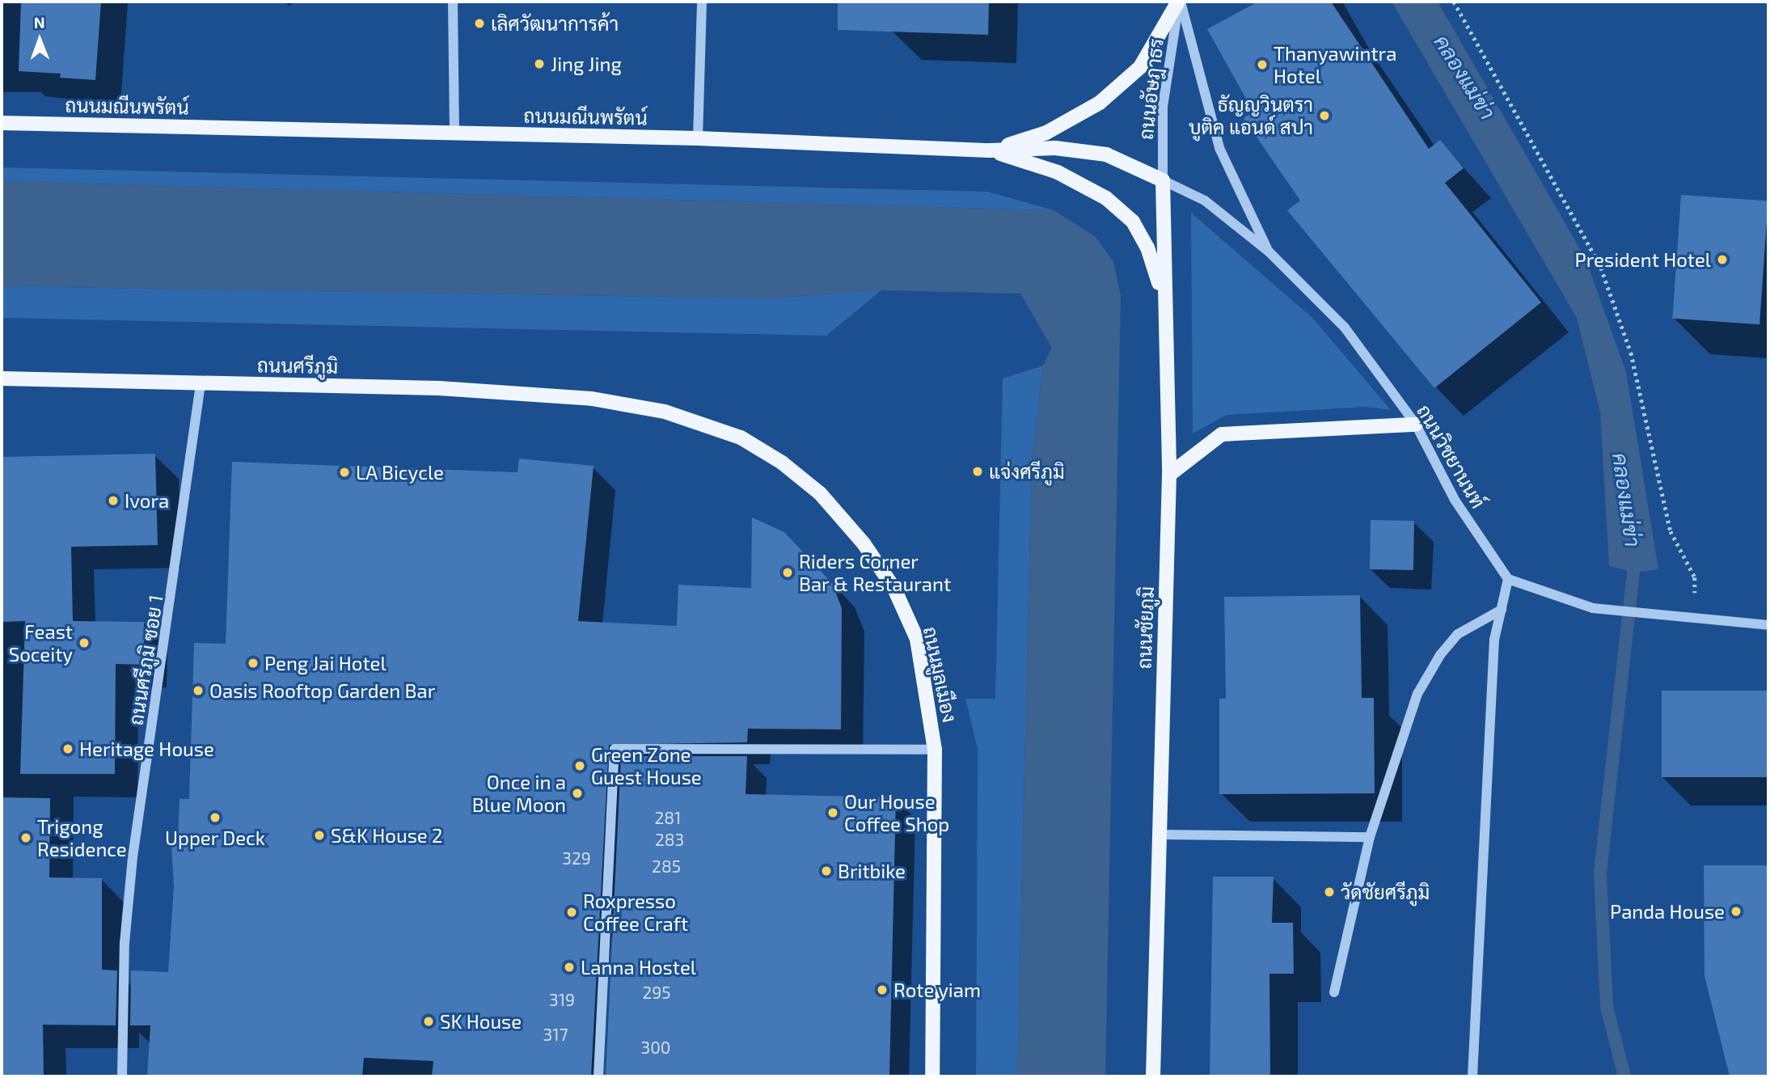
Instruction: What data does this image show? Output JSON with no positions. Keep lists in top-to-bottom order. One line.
{"streets":{"main road":["ถนนมณีนพรัตน์","ถนนศรีภูมิ","ถนนชัยภูมิ","ถนนมูลเมือง"],"street":["ถนนอัษฎาธร","ถนนวิชยานนท์","ถนนศรีภูมิ ซอย 1"]},"crossings":[["ถนนอัษฎาธร","ถนนมณีนพรัตน์"],["ถนนอัษฎาธร","ถนนวิชยานนท์"],["ถนนอัษฎาธร","ถนนชัยภูมิ"],["ถนนมณีนพรัตน์","ถนนวิชยานนท์"],["ถนนมณีนพรัตน์","ถนนชัยภูมิ"],["ถนนศรีภูมิ","ถนนศรีภูมิ ซอย 1"],["ถนนศรีภูมิ","ถนนมูลเมือง"],["ถนนวิชยานนท์","ถนนชัยภูมิ"]],"water":["คลองแม่ข่า"],"places":["เลิศวัฒนาการค้า","Jing Jing","Thanyawintra Hotel","ธัญญวินตรา บูติค แอนด์ สปา","President Hotel","แจ่งศรีภูมิ","LA Bicycle","Ivora","Riders Corner Bar & Restaurant","Feast Soceity","Peng Jai Hotel","Oasis Rooftop Garden Bar","Heritage House","Green Zone Guest House","Once in a Blue Moon","Our House Coffee Shop","Upper Deck","S&K House 2","Trigong Residence","Britbike","วัดชัยศรีภูมิ","Panda House","Roxpresso Coffee Craft","Lanna Hostel","Rote yiam","SK House"],"house_numbers":["281","283","329","285","295","319","317","300"],"north":"top"}
